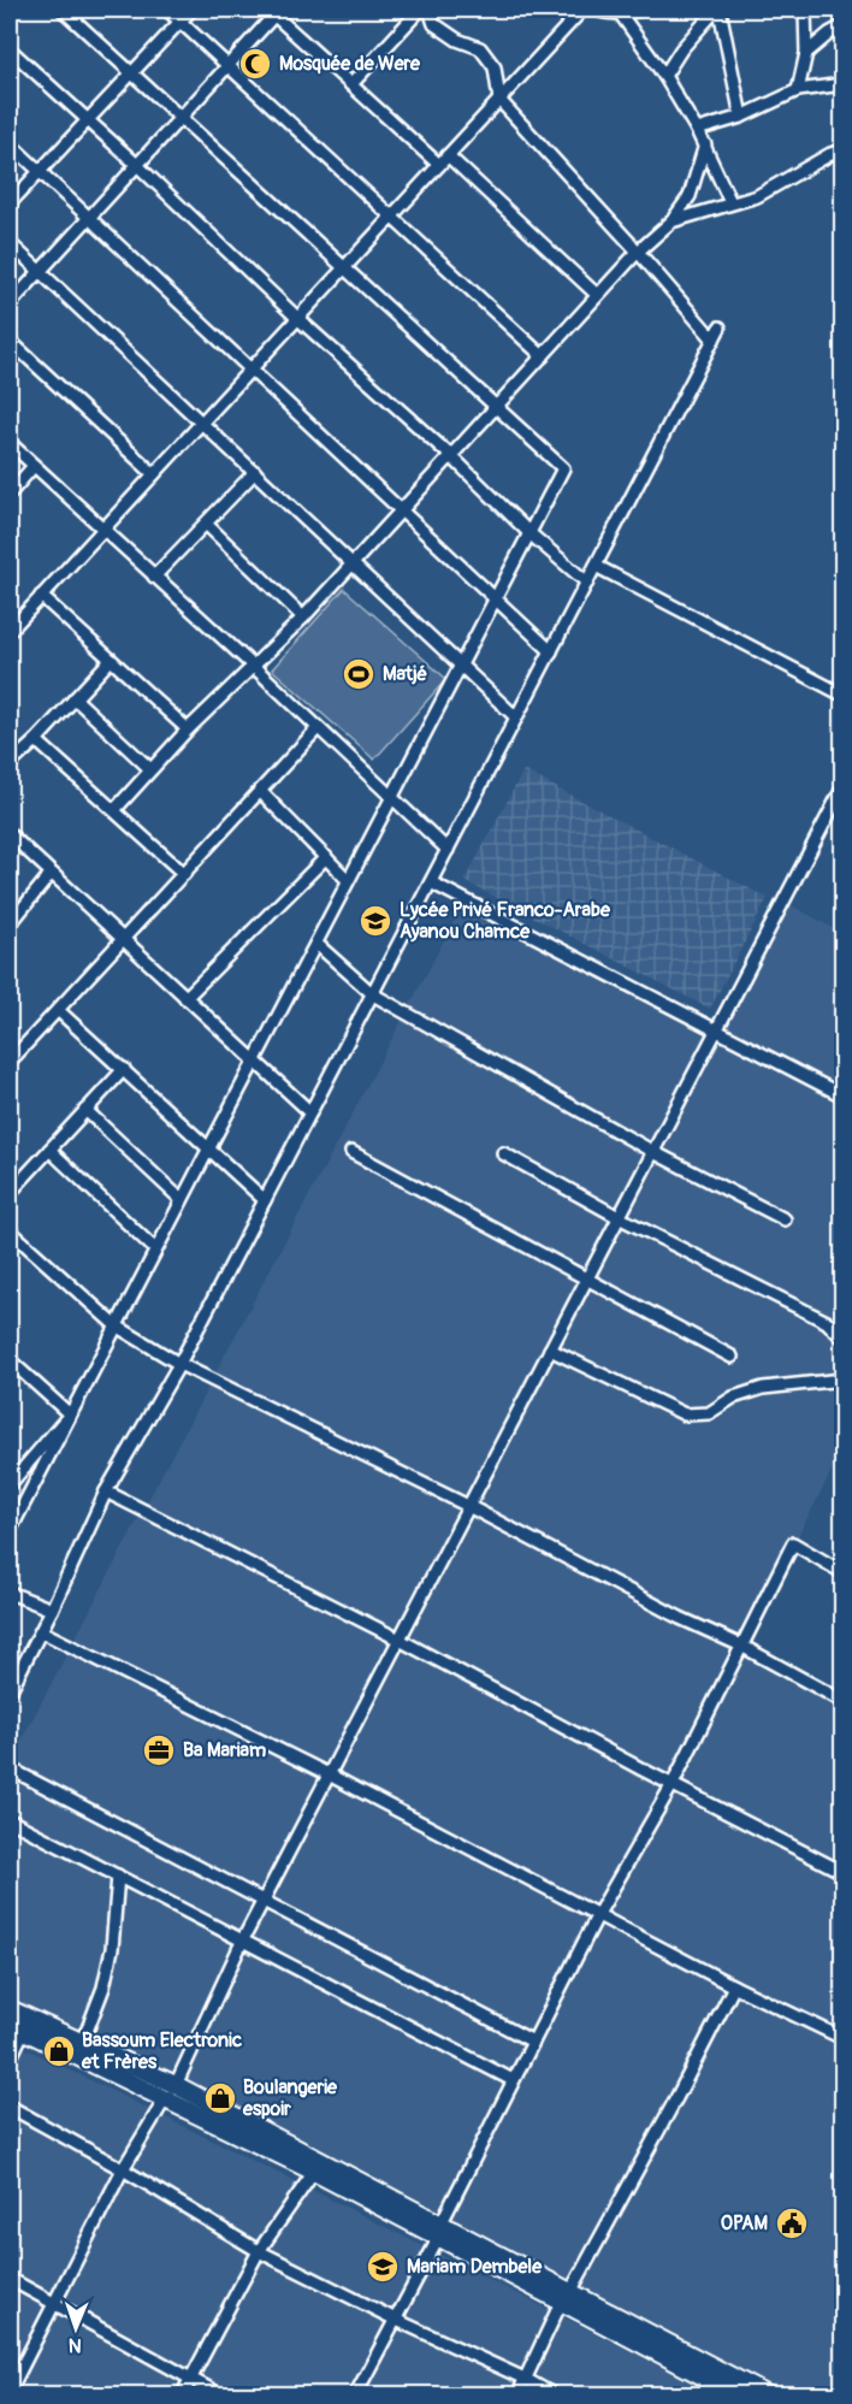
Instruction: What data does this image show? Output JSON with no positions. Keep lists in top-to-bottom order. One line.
{"places":{"mosque":["Mosquée de Were"],"sports":["Matjé"],"school or university":["Lycée Privé Franco-Arabe Ayanou Chamce","Mariam Dembele"],"office":["Ba Mariam"],"shop":["Bassoum Electronic et Frères","Boulangerie espoir"],"public building":["OPAM"]},"north":"bottom"}
